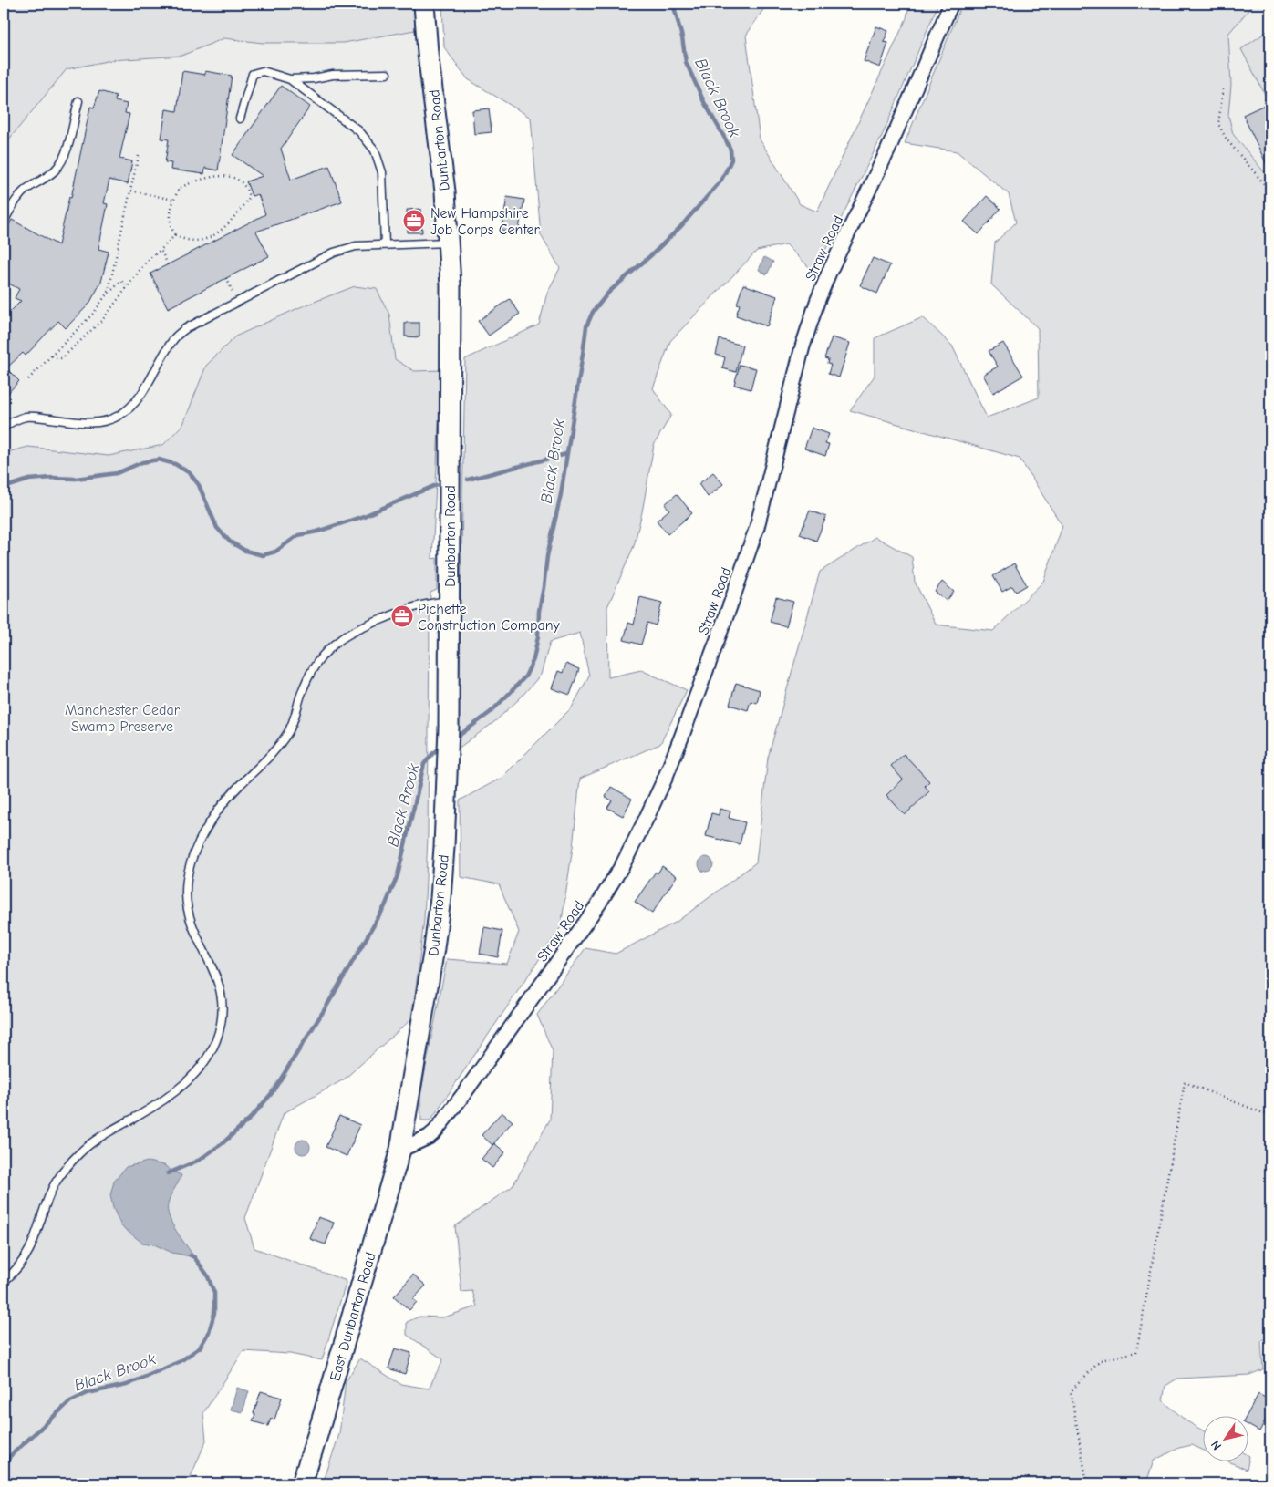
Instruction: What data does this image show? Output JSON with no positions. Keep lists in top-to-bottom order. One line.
{"streets":{"street":["Dunbarton Road","Straw Road","East Dunbarton Road"]},"crossings":[["Dunbarton Road","Straw Road"],["Dunbarton Road","East Dunbarton Road"],["Straw Road","East Dunbarton Road"]],"water":["Black Brook"],"parks":["Manchester Cedar Swamp Preserve"],"places":{"office":["New Hampshire Job Corps Center","Pichette Construction Company"]},"north":"bottom left"}
